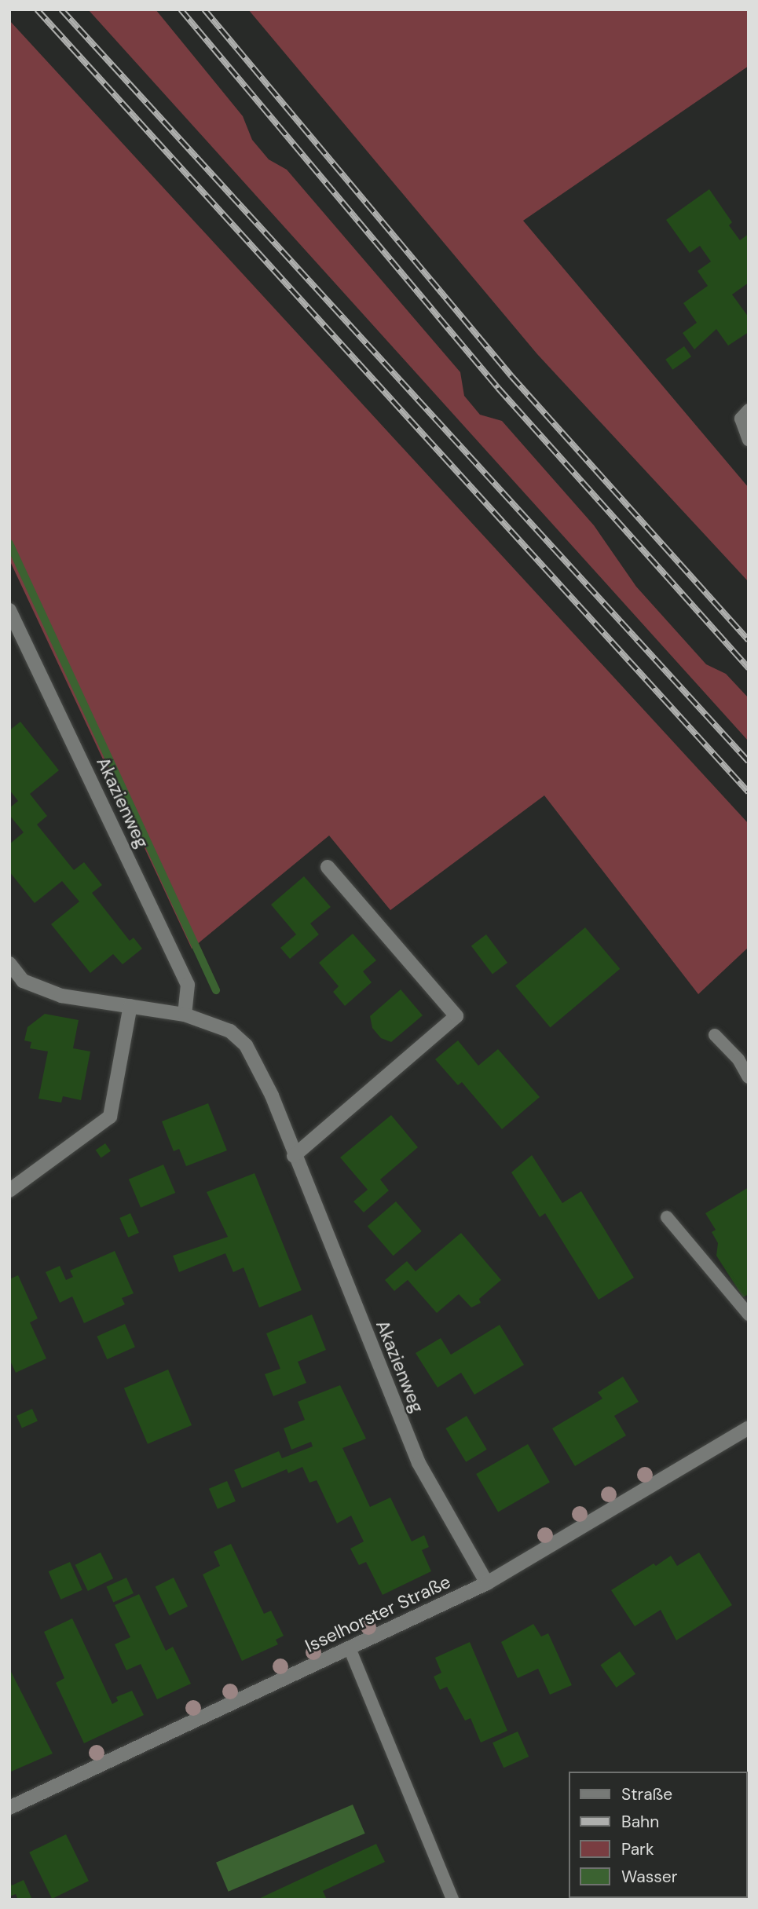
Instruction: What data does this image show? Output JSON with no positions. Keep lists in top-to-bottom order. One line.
{"streets":{"street":["Akazienweg","Isselhorster Straße"]},"crossings":[["Akazienweg","Isselhorster Straße"]],"legend":["Straße","Bahn","Park","Wasser"]}
